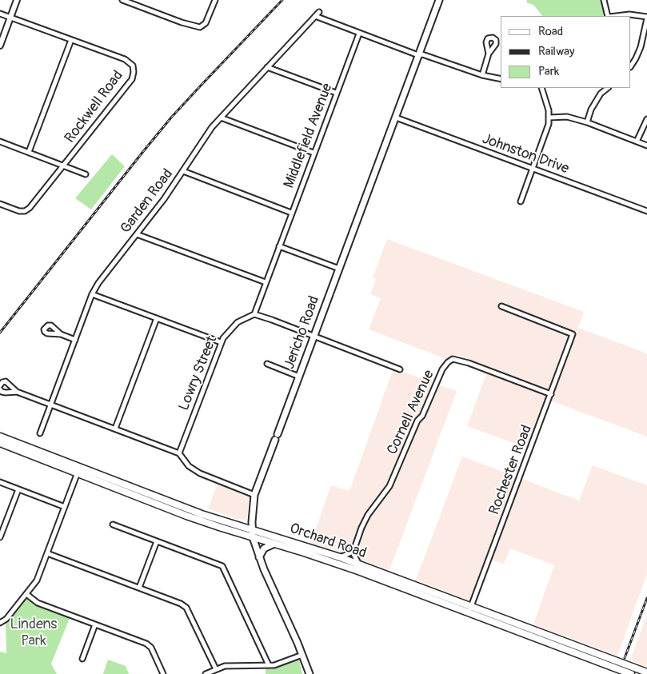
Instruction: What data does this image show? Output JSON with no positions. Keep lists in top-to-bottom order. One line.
{"streets":{"main road":["Jericho Road","Orchard Road"],"street":["Rockwell Road","Middlefield Avenue","Johnston Drive","Garden Road","Lowry Street","Cornell Avenue","Rochester Road"]},"crossings":[["Johnston Drive","Jericho Road"],["Jericho Road","Orchard Road"],["Cornell Avenue","Rochester Road"],["Cornell Avenue","Orchard Road"],["Rochester Road","Orchard Road"]],"parks":["Lindens Park"],"legend":["Road","Railway","Park"]}
